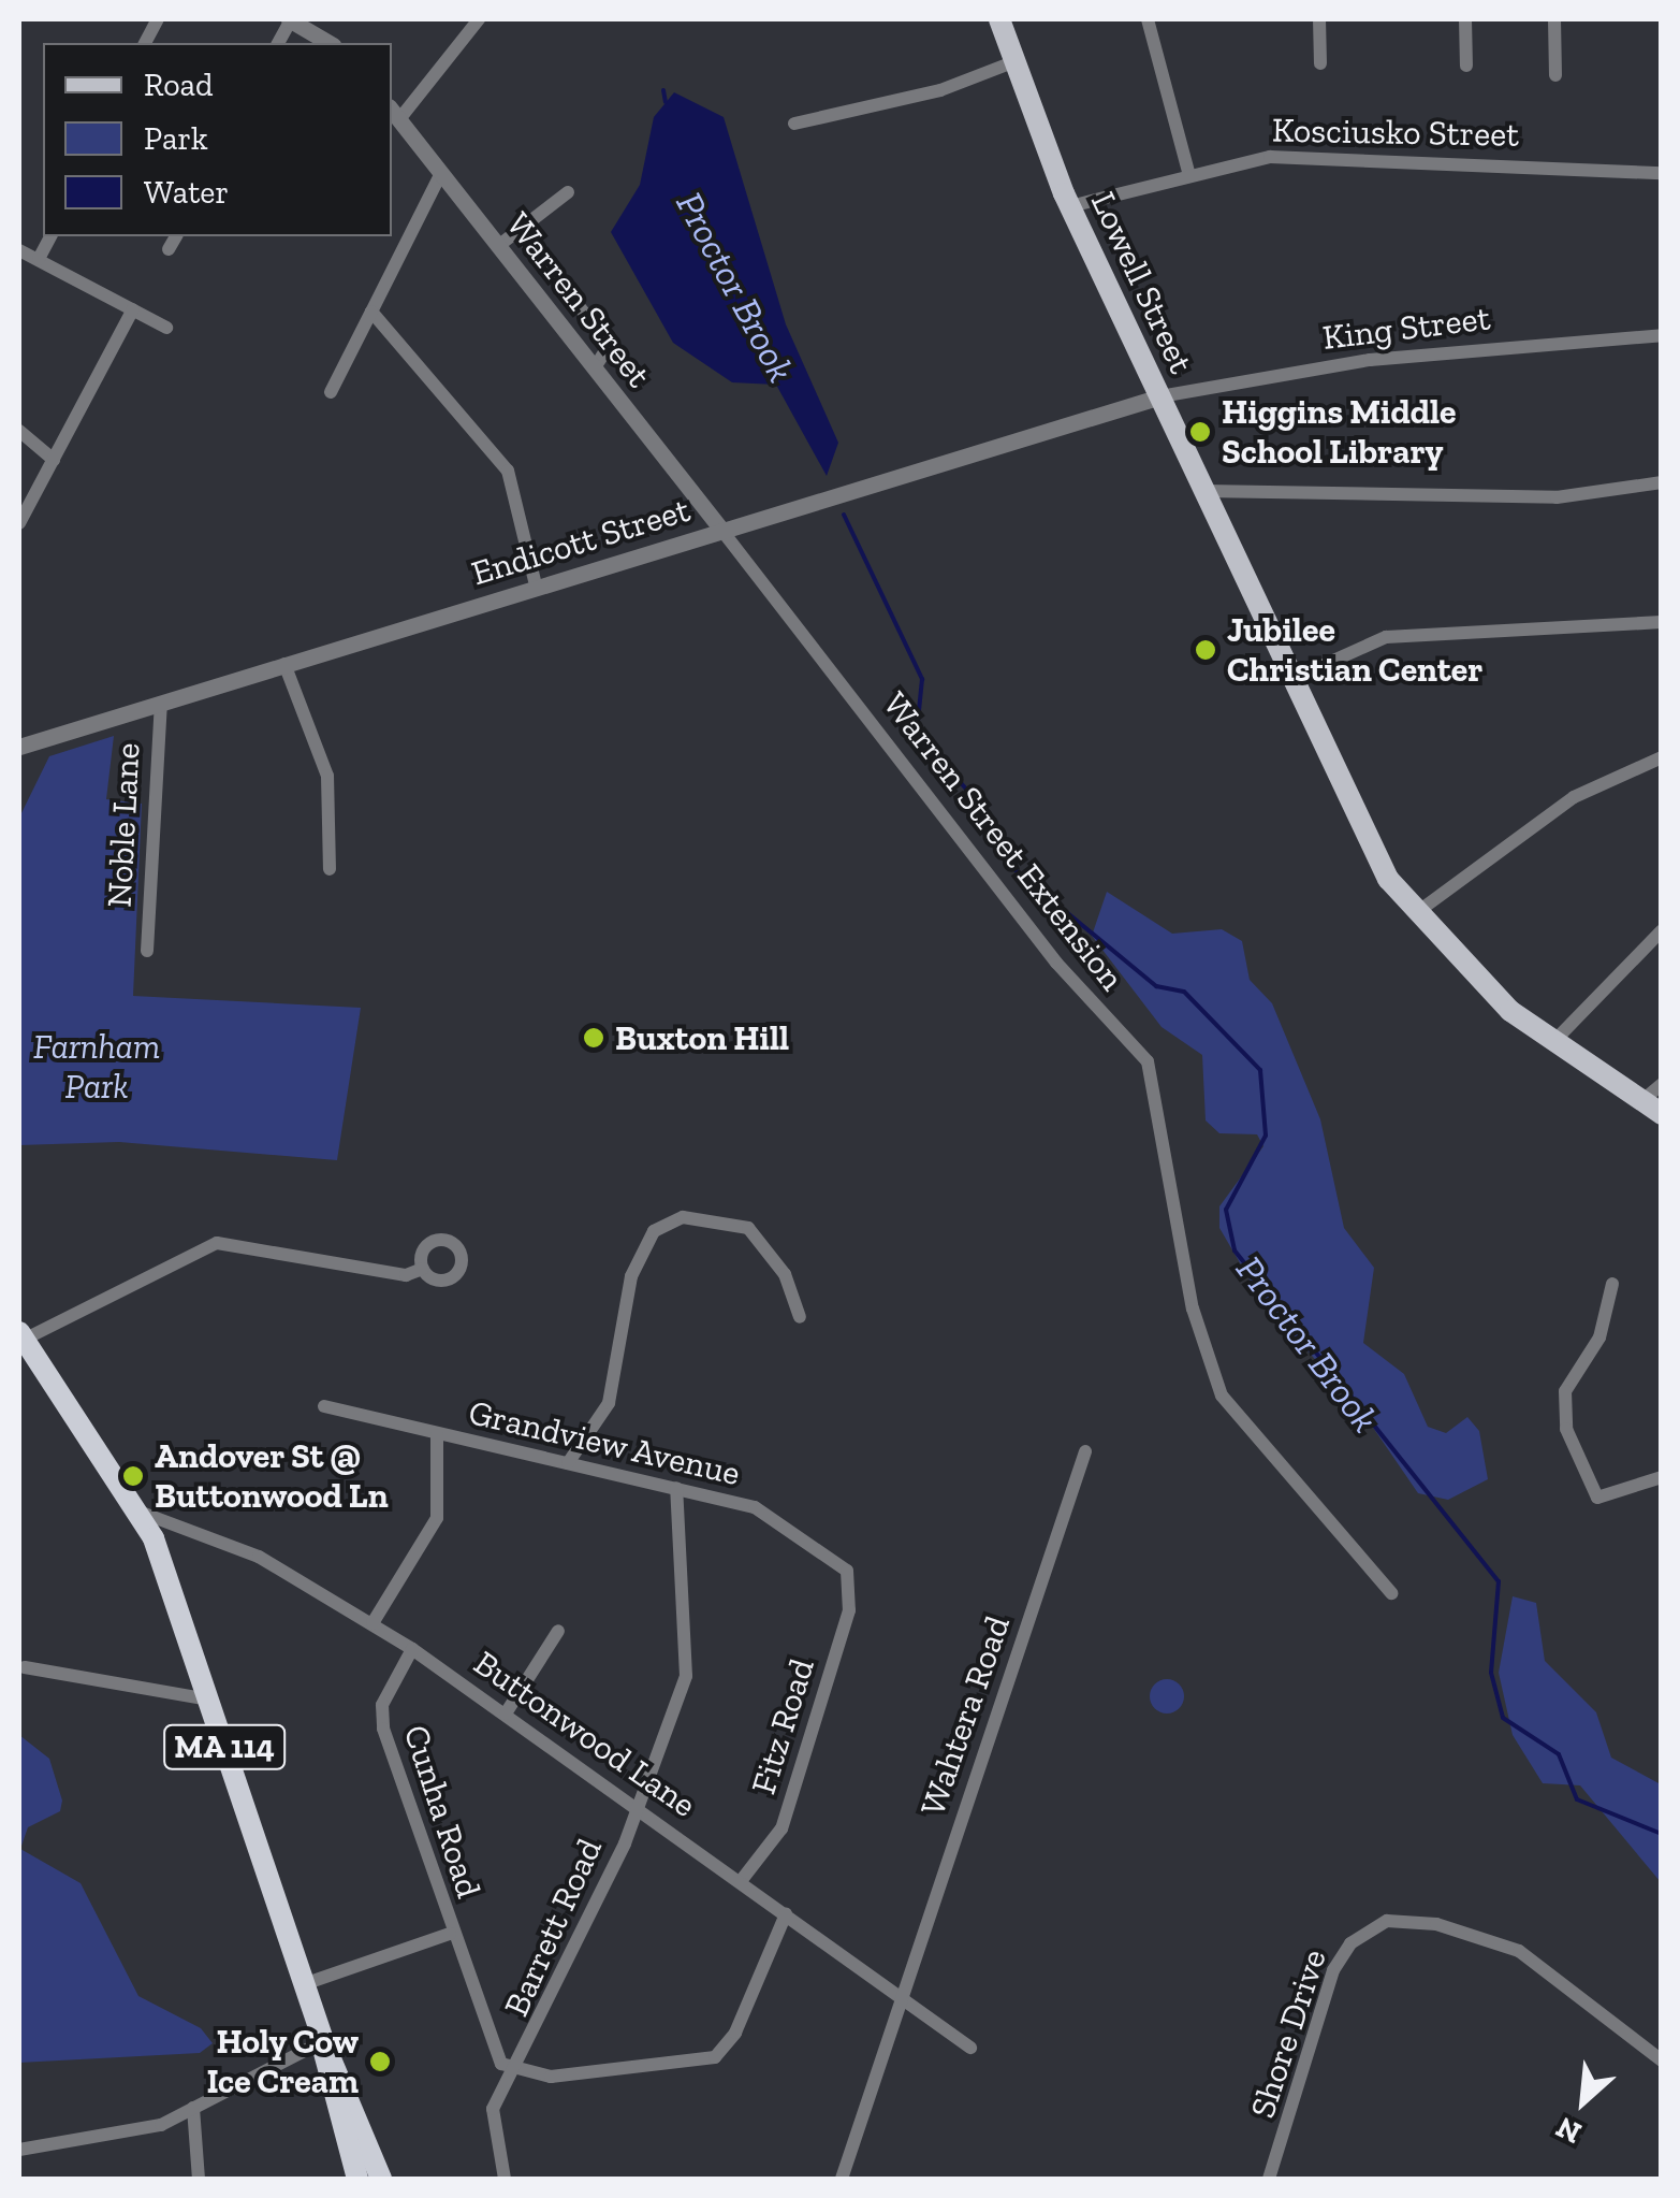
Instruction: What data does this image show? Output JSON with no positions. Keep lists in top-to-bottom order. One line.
{"streets":{"highway":["MA 114"],"main road":["Lowell Street"],"street":["Kosciusko Street","Warren Street","King Street","Endicott Street","Noble Lane","Warren Street Extension","Grandview Avenue","Wahtera Road","Fitz Road","Buttonwood Lane","Cunha Road","Barrett Road","Shore Drive"]},"crossings":[["Kosciusko Street","Lowell Street"],["Lowell Street","King Street"],["Lowell Street","Endicott Street"],["Warren Street","Endicott Street"],["Warren Street","Warren Street Extension"],["King Street","Endicott Street"],["Endicott Street","Noble Lane"],["Endicott Street","Warren Street Extension"],["Grandview Avenue","Fitz Road"],["Grandview Avenue","Barrett Road"],["Wahtera Road","Buttonwood Lane"],["Fitz Road","Buttonwood Lane"],["Buttonwood Lane","MA 114"],["Buttonwood Lane","Cunha Road"],["Buttonwood Lane","Barrett Road"],["Cunha Road","Barrett Road"]],"water":["Proctor Brook"],"parks":["Farnham Park"],"places":["Higgins Middle School Library","Jubilee Christian Center","Buxton Hill","Andover St @ Buttonwood Ln","Holy Cow Ice Cream"],"legend":["Road","Park","Water"],"north":"bottom left"}
